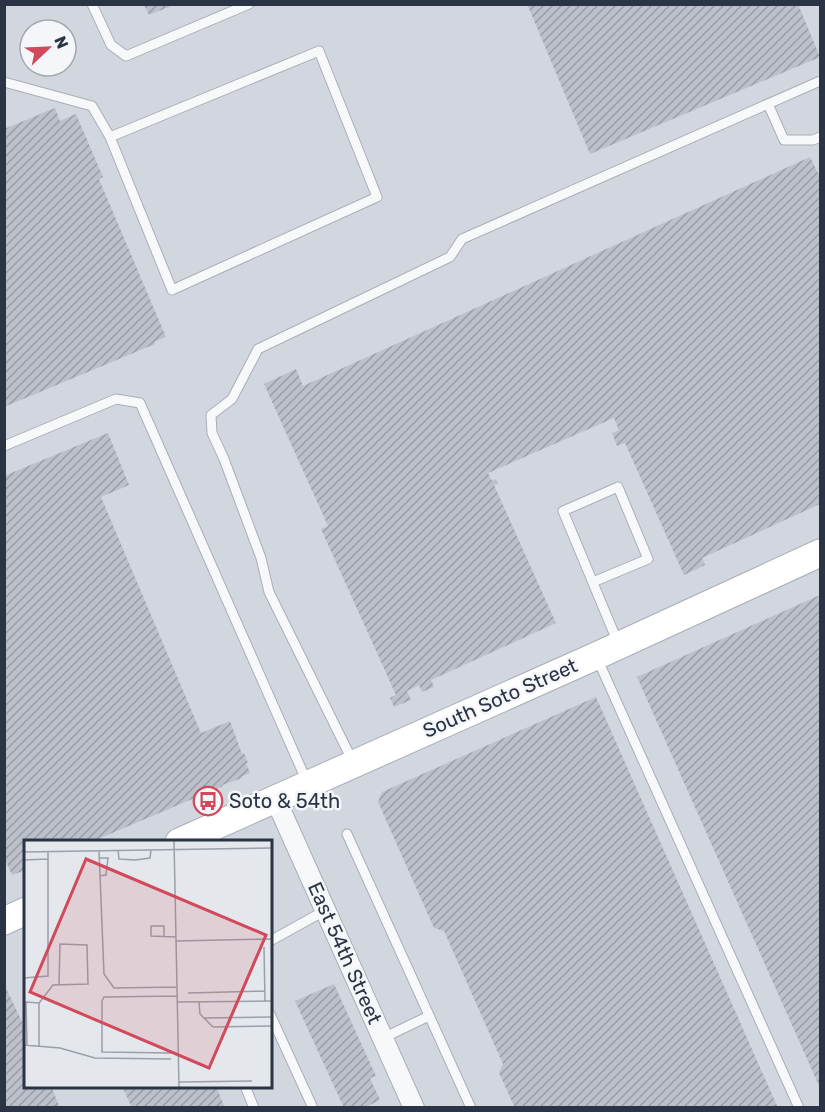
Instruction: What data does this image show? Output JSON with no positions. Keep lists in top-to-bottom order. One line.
{"streets":{"main road":["South Soto Street"],"street":["East 54th Street"]},"crossings":[["South Soto Street","East 54th Street"]],"places":{"bus stop":["Soto & 54th"]},"north":"top right"}
